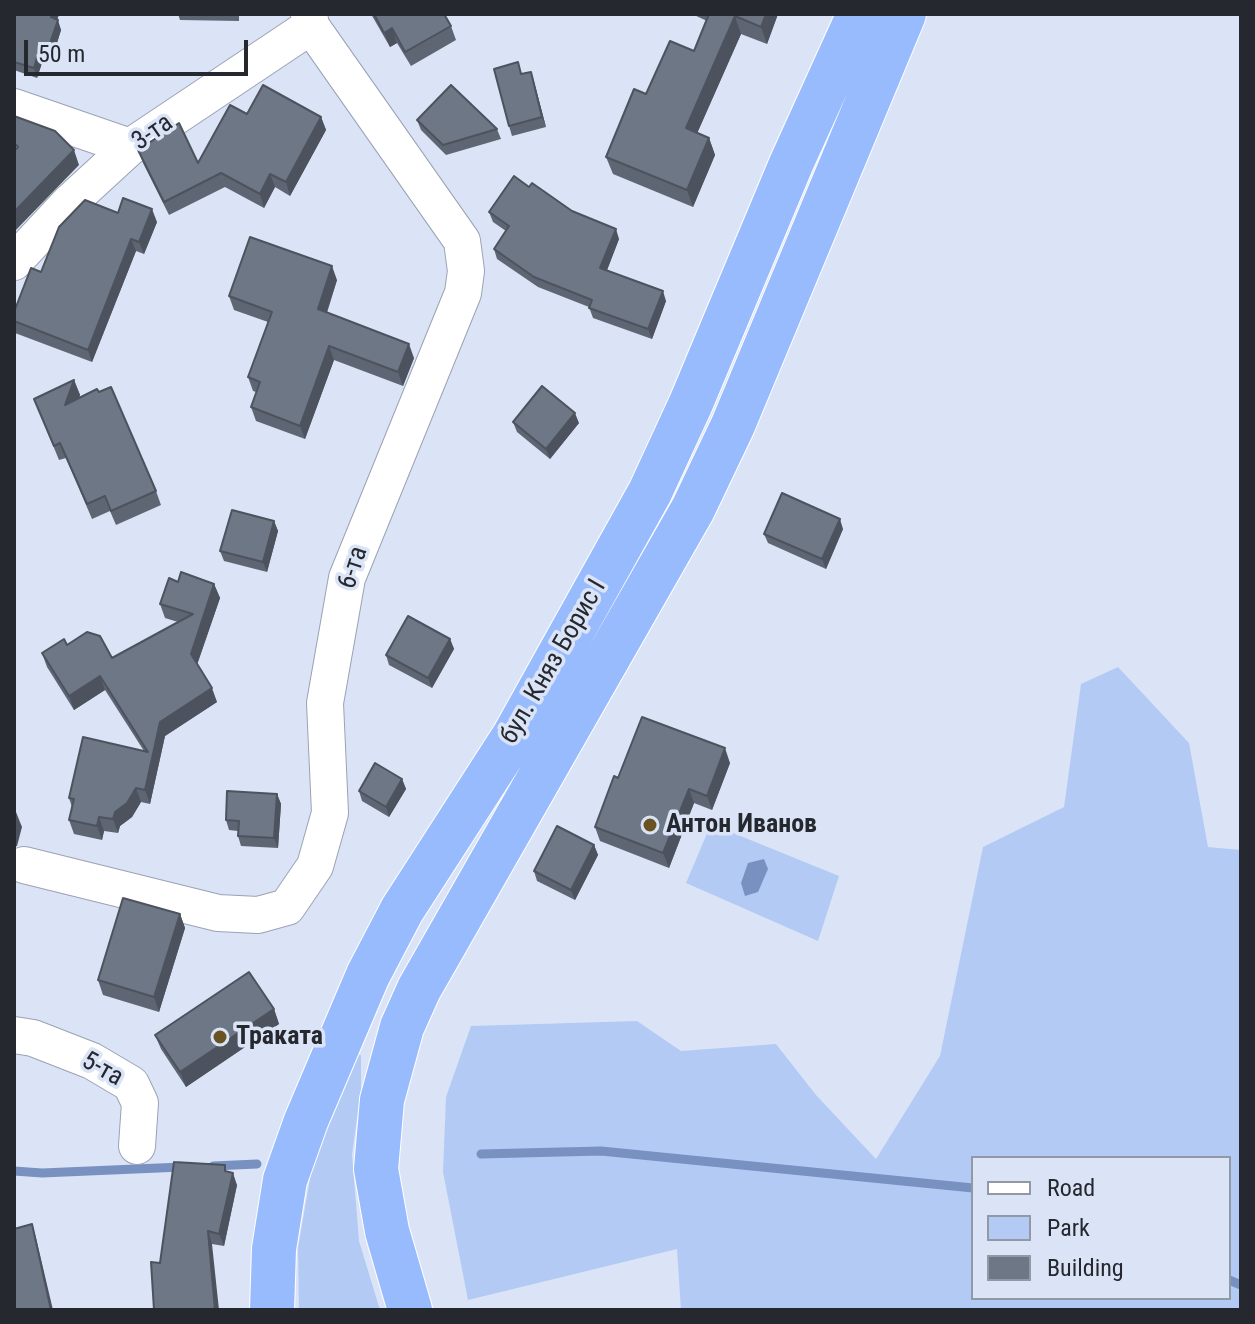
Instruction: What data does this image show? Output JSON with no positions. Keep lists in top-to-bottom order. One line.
{"streets":{"highway":["бул. Княз Борис I"],"street":["3-та","6-та","5-та"]},"crossings":[["3-та","6-та"]],"places":["Антон Иванов","Траката"],"legend":["Road","Park","Building"],"scale_bar":"50 m"}
